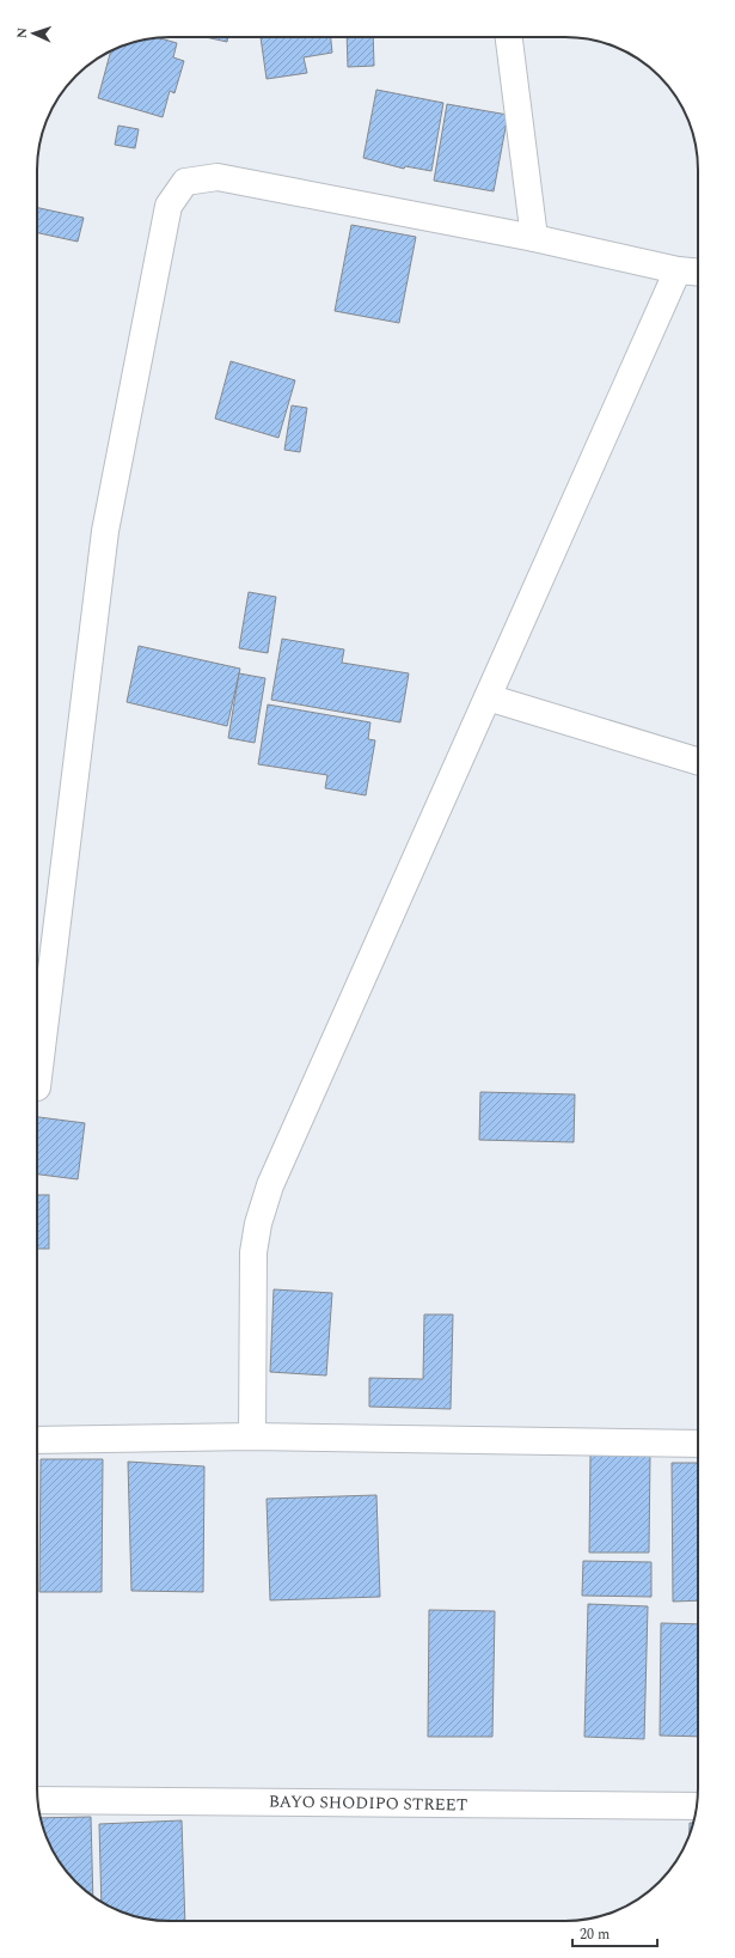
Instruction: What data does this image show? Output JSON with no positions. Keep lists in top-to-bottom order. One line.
{"streets":{"street":["BAYO SHODIPO STREET"]},"scale_bar":"20 m","north":"left"}
